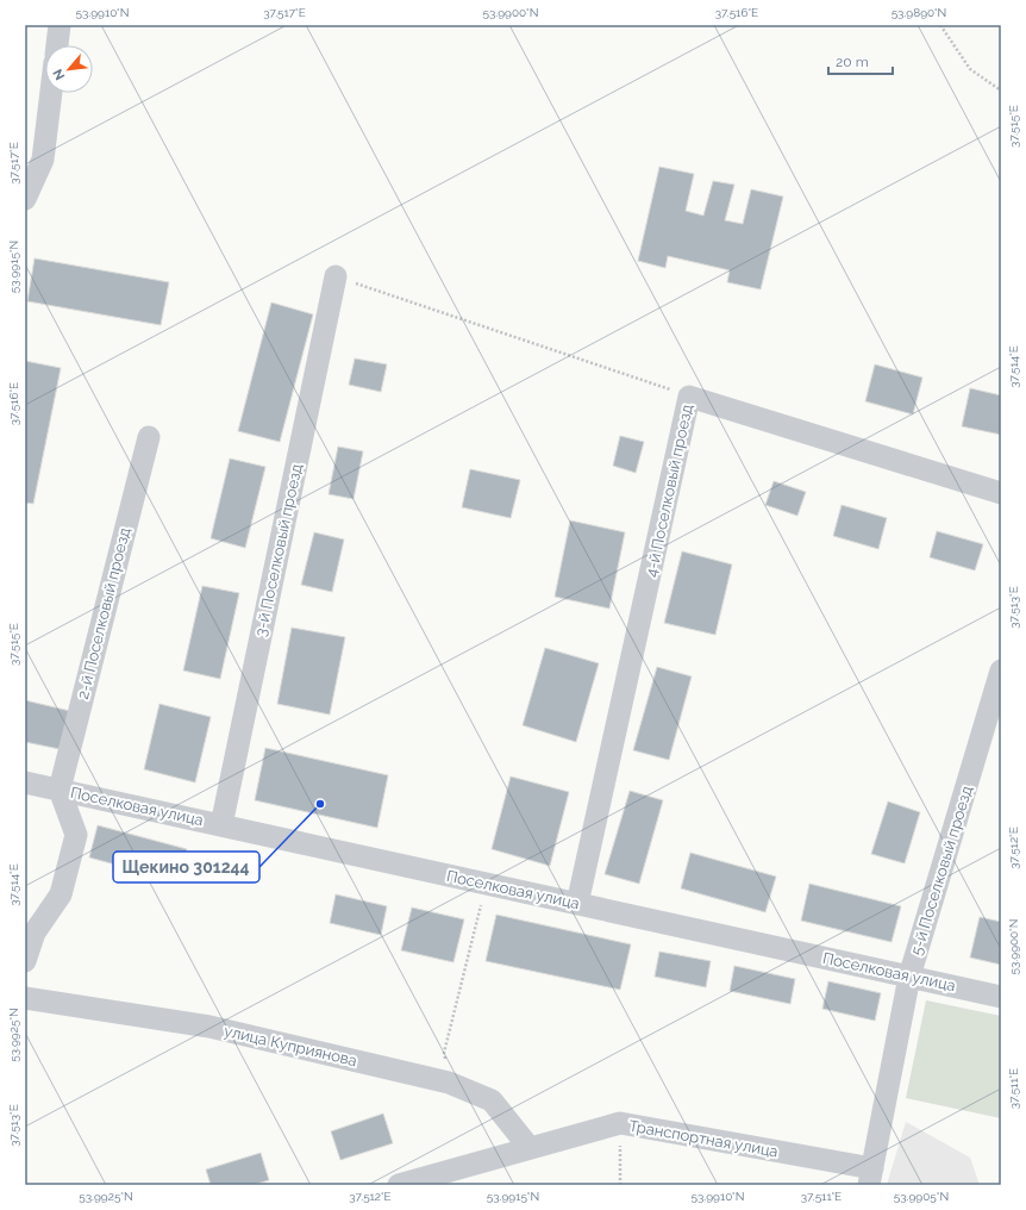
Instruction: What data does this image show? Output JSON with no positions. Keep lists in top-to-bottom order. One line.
{"streets":{"street":["4-й Поселковый проезд","3-й Поселковый проезд","2-й Поселковый проезд","Поселковая улица","5-й Поселковый проезд","улица Куприянова","Транспортная улица"]},"crossings":[["4-й Поселковый проезд","Поселковая улица"],["3-й Поселковый проезд","Поселковая улица"],["2-й Поселковый проезд","Поселковая улица"],["Поселковая улица","5-й Поселковый проезд"],["5-й Поселковый проезд","Транспортная улица"],["улица Куприянова","Транспортная улица"]],"places":["Щекино 301244"],"scale_bar":"20 m","north":"bottom left","coordinates":["53.9910°N","37.517°E","53.9900°N","37.516°E","53.9890°N","37.515°E","53.9915°N","37.514°E","37.513°E","37.512°E","53.9925°N","37.511°E","53.9905°N"]}
